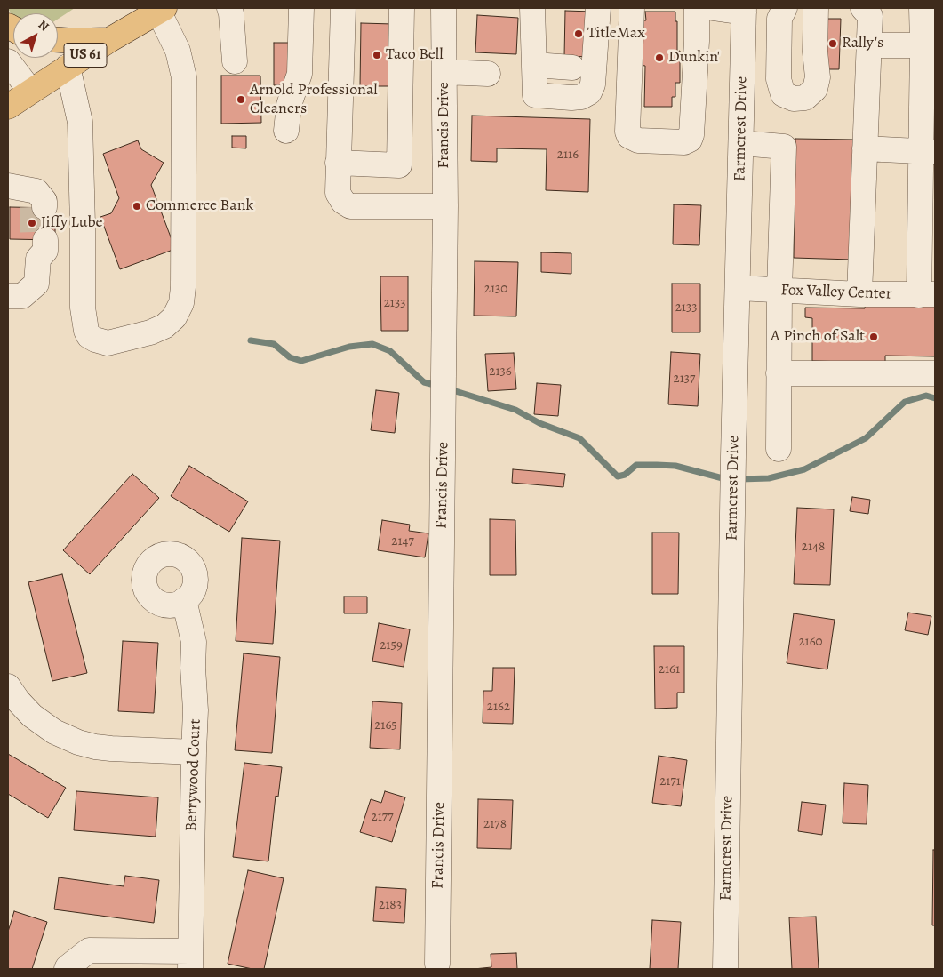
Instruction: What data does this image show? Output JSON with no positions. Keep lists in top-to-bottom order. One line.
{"streets":{"main road":["US 61"],"street":["Francis Drive","Farmcrest Drive","Fox Valley Center","Berrywood Court"]},"crossings":[["Farmcrest Drive","Fox Valley Center"]],"places":["TitleMax","Rally's","Taco Bell","Dunkin'","Arnold Professional Cleaners","Commerce Bank","Jiffy Lube","A Pinch of Salt"],"house_numbers":["2116","2130","2133","2133","2136","2137","2147","2148","2160","2159","2161","2162","2165","2171","2177","2178","2183"],"north":"top right"}
